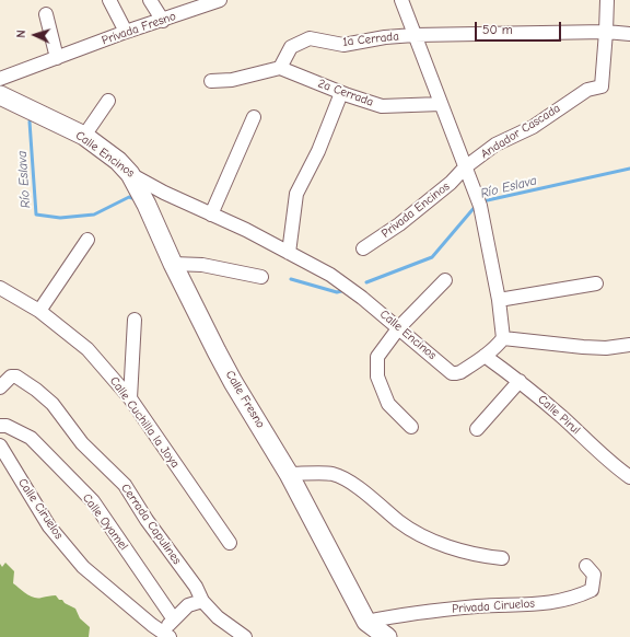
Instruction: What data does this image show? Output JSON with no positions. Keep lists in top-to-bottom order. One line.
{"streets":{"street":["Privada Fresno","1a Cerrada","2a Cerrada","Andador Cascada","Calle Encinos","Privada Encinos","Calle Fresno","Calle Pirul","Calle Cuchilla la Joya","Calle Ciruelos","Calle Oyamel","Cerrada Capulines","Privada Ciruelos"]},"crossings":[["1a Cerrada","2a Cerrada"],["1a Cerrada","Andador Cascada"],["Andador Cascada","Privada Encinos"],["Calle Encinos","Calle Fresno"],["Calle Encinos","Calle Pirul"],["Calle Fresno","Privada Ciruelos"]],"water":["Río Eslava"],"scale_bar":"50 m","north":"left"}
